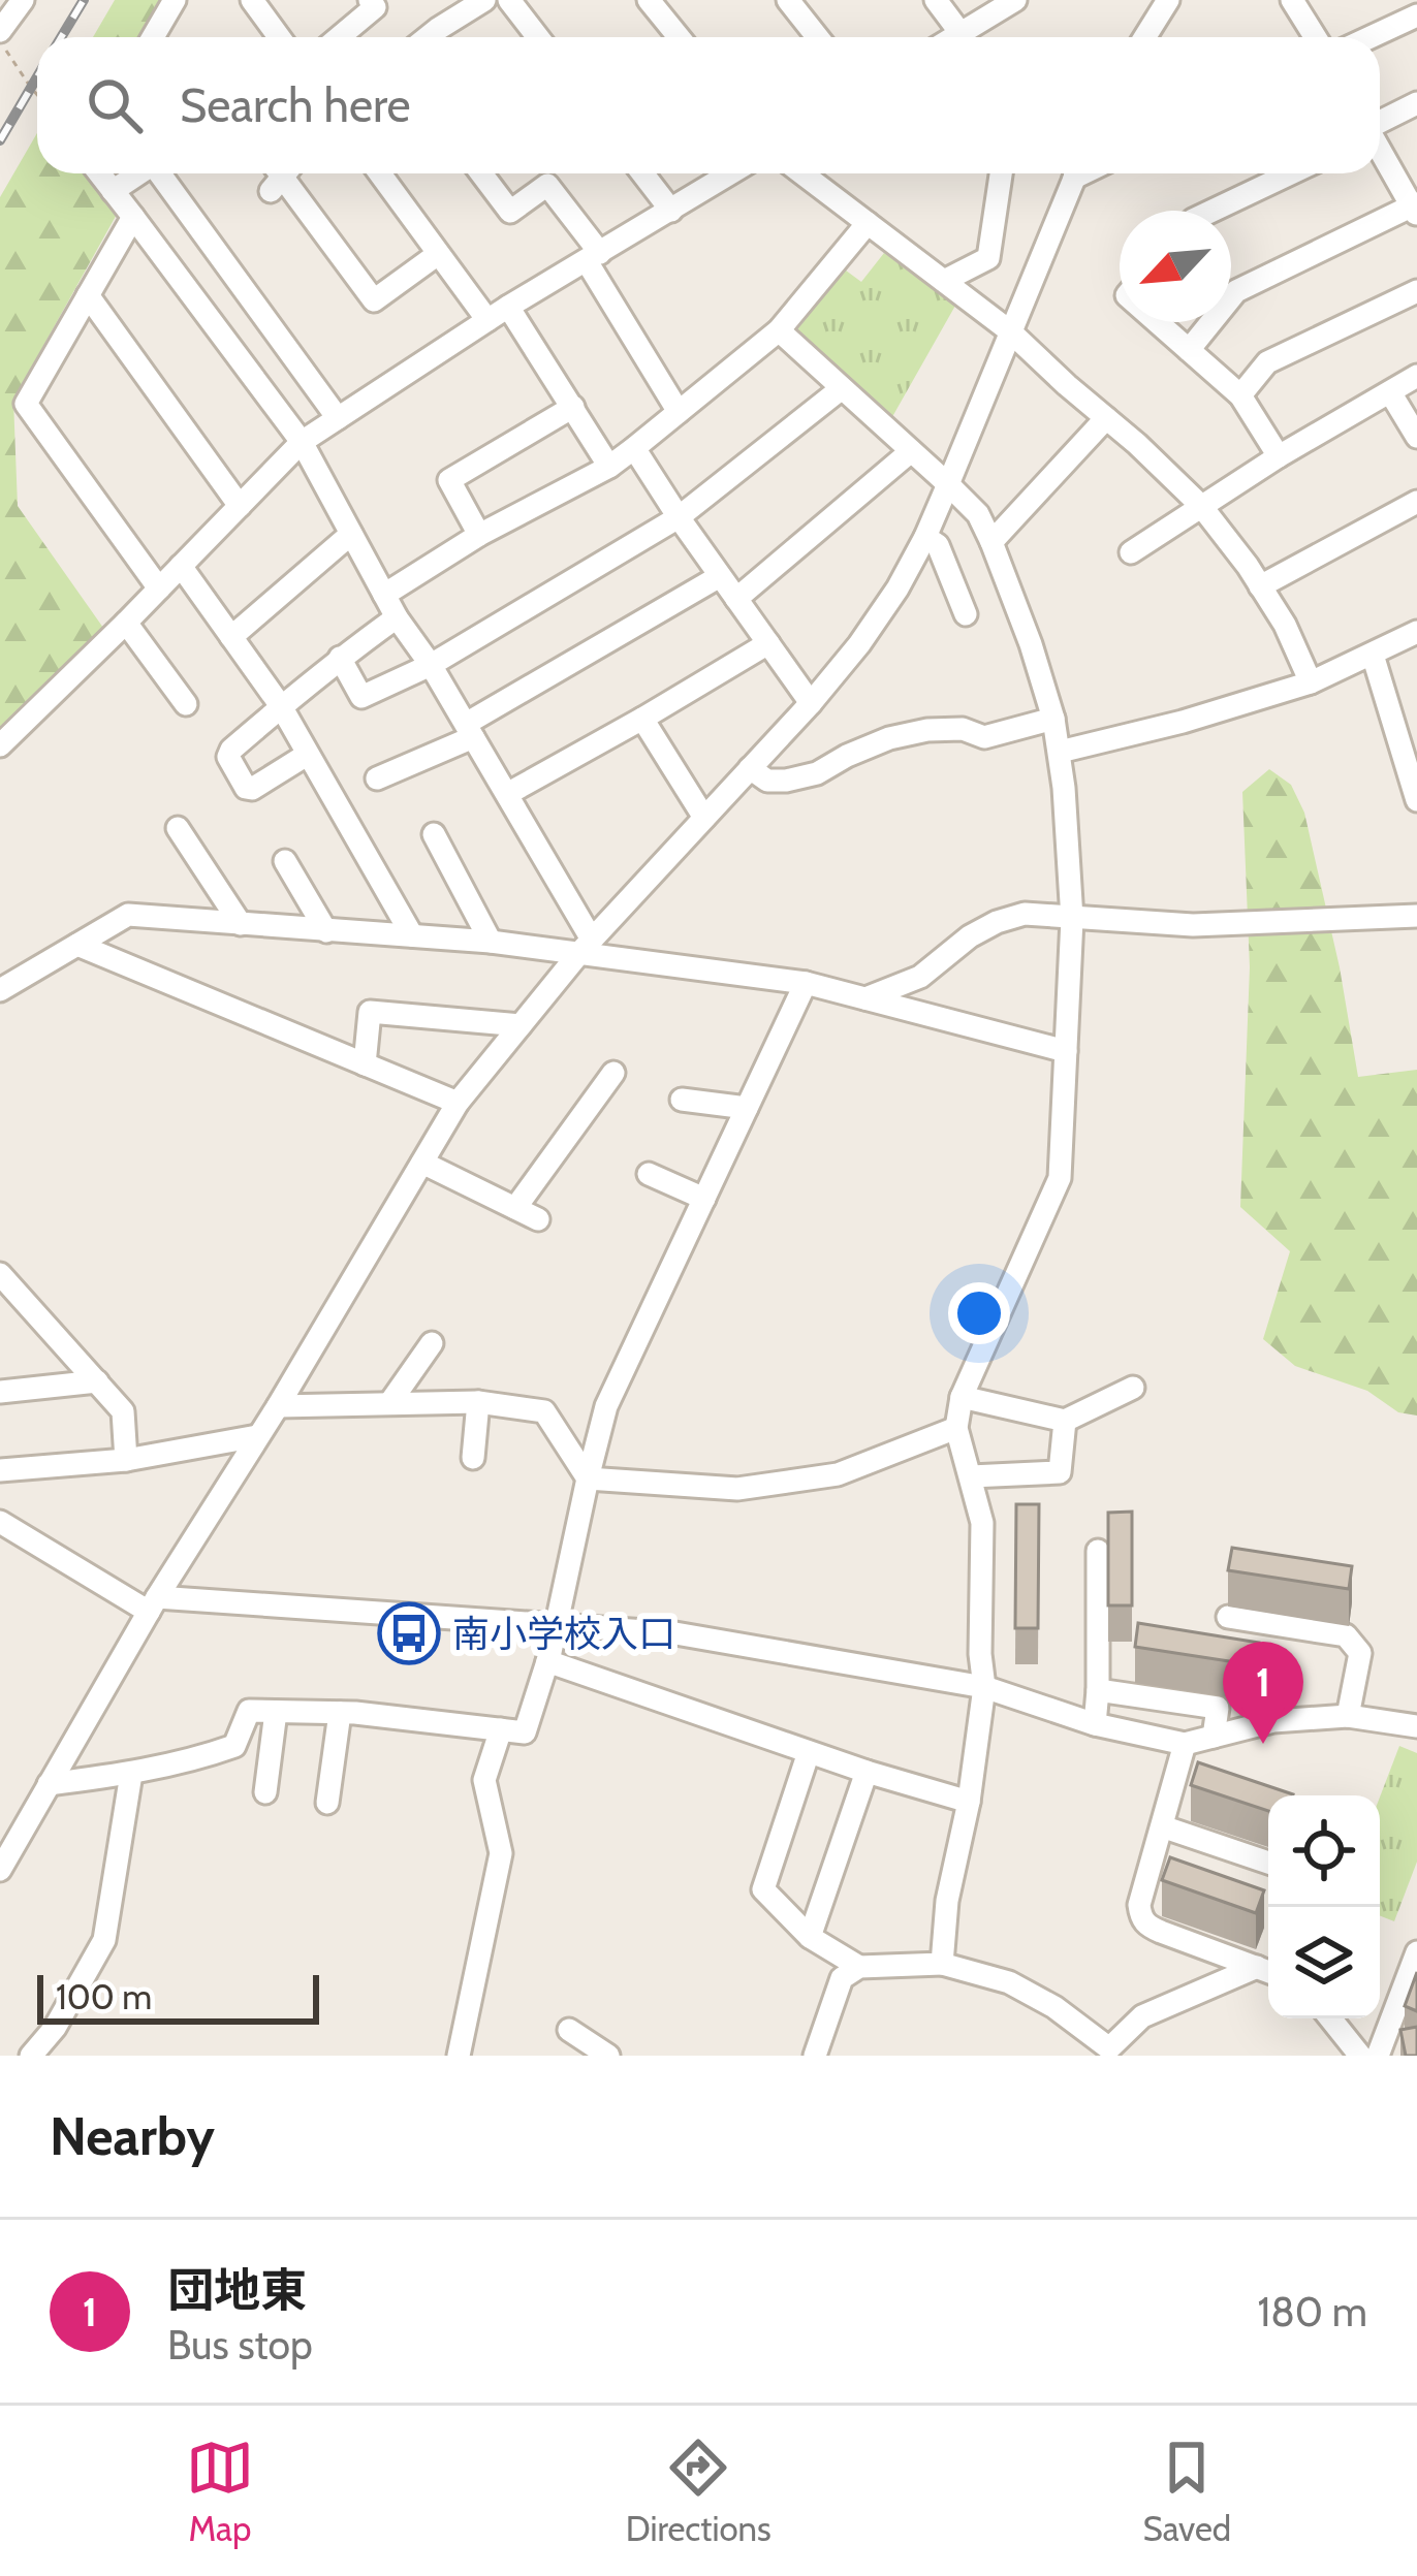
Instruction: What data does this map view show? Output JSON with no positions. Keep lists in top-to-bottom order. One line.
{"places":{"bus stop":["南小学校入口"]},"scale_bar":"100 m","north":"bottom left","page":{"search":"Search here","pins":"1","scale":"100 m","heading":"Nearby","list":[{"mark":"1","name":"団地東","note":"Bus stop","value":"180 m"}],"nav":["Map","Directions","Saved"]}}
